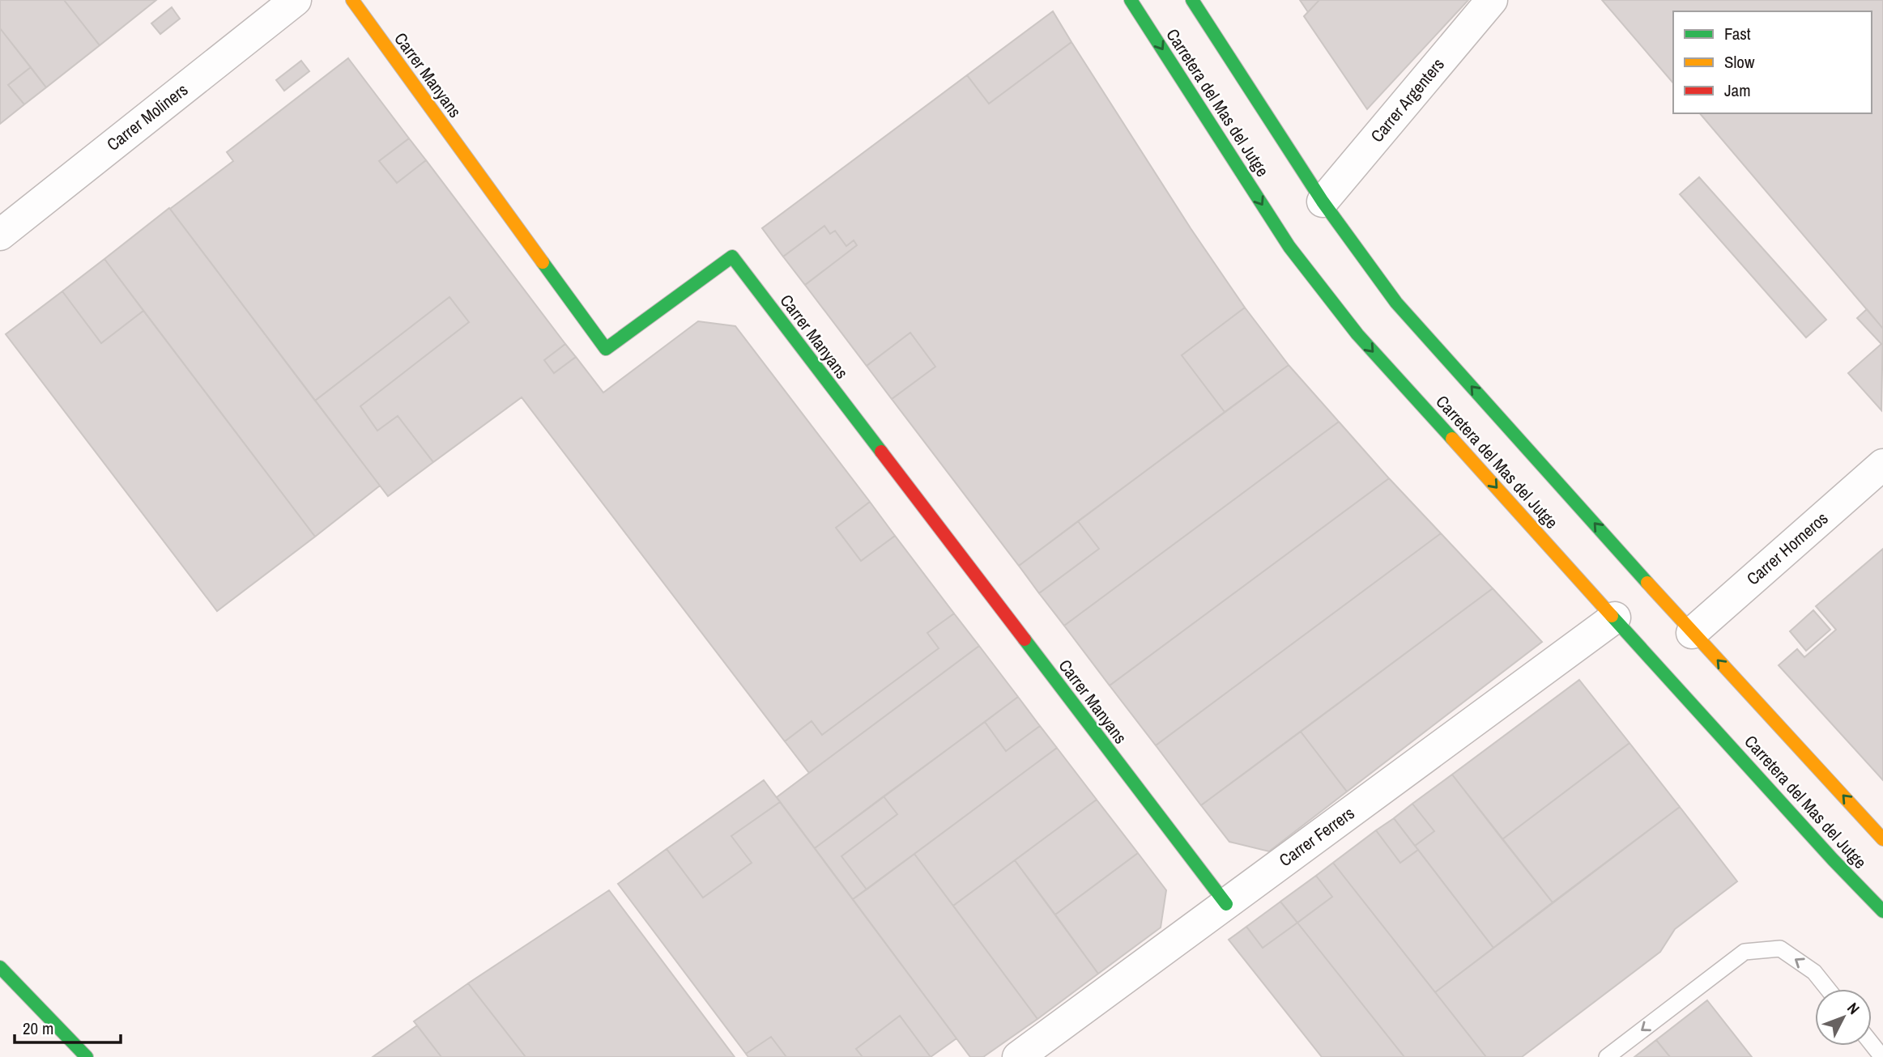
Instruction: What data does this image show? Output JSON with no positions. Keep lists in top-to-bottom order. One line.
{"streets":{"street":["Carrer Manyans","Carrer Argenters","Carretera del Mas del Jutge","Carrer Moliners","Carrer Horneros","Carrer Ferrers"]},"crossings":[["Carrer Manyans","Carrer Ferrers"],["Carrer Argenters","Carretera del Mas del Jutge"],["Carretera del Mas del Jutge","Carrer Horneros"],["Carretera del Mas del Jutge","Carrer Ferrers"]],"legend":["Fast","Slow","Jam"],"scale_bar":"20 m","north":"top right"}
